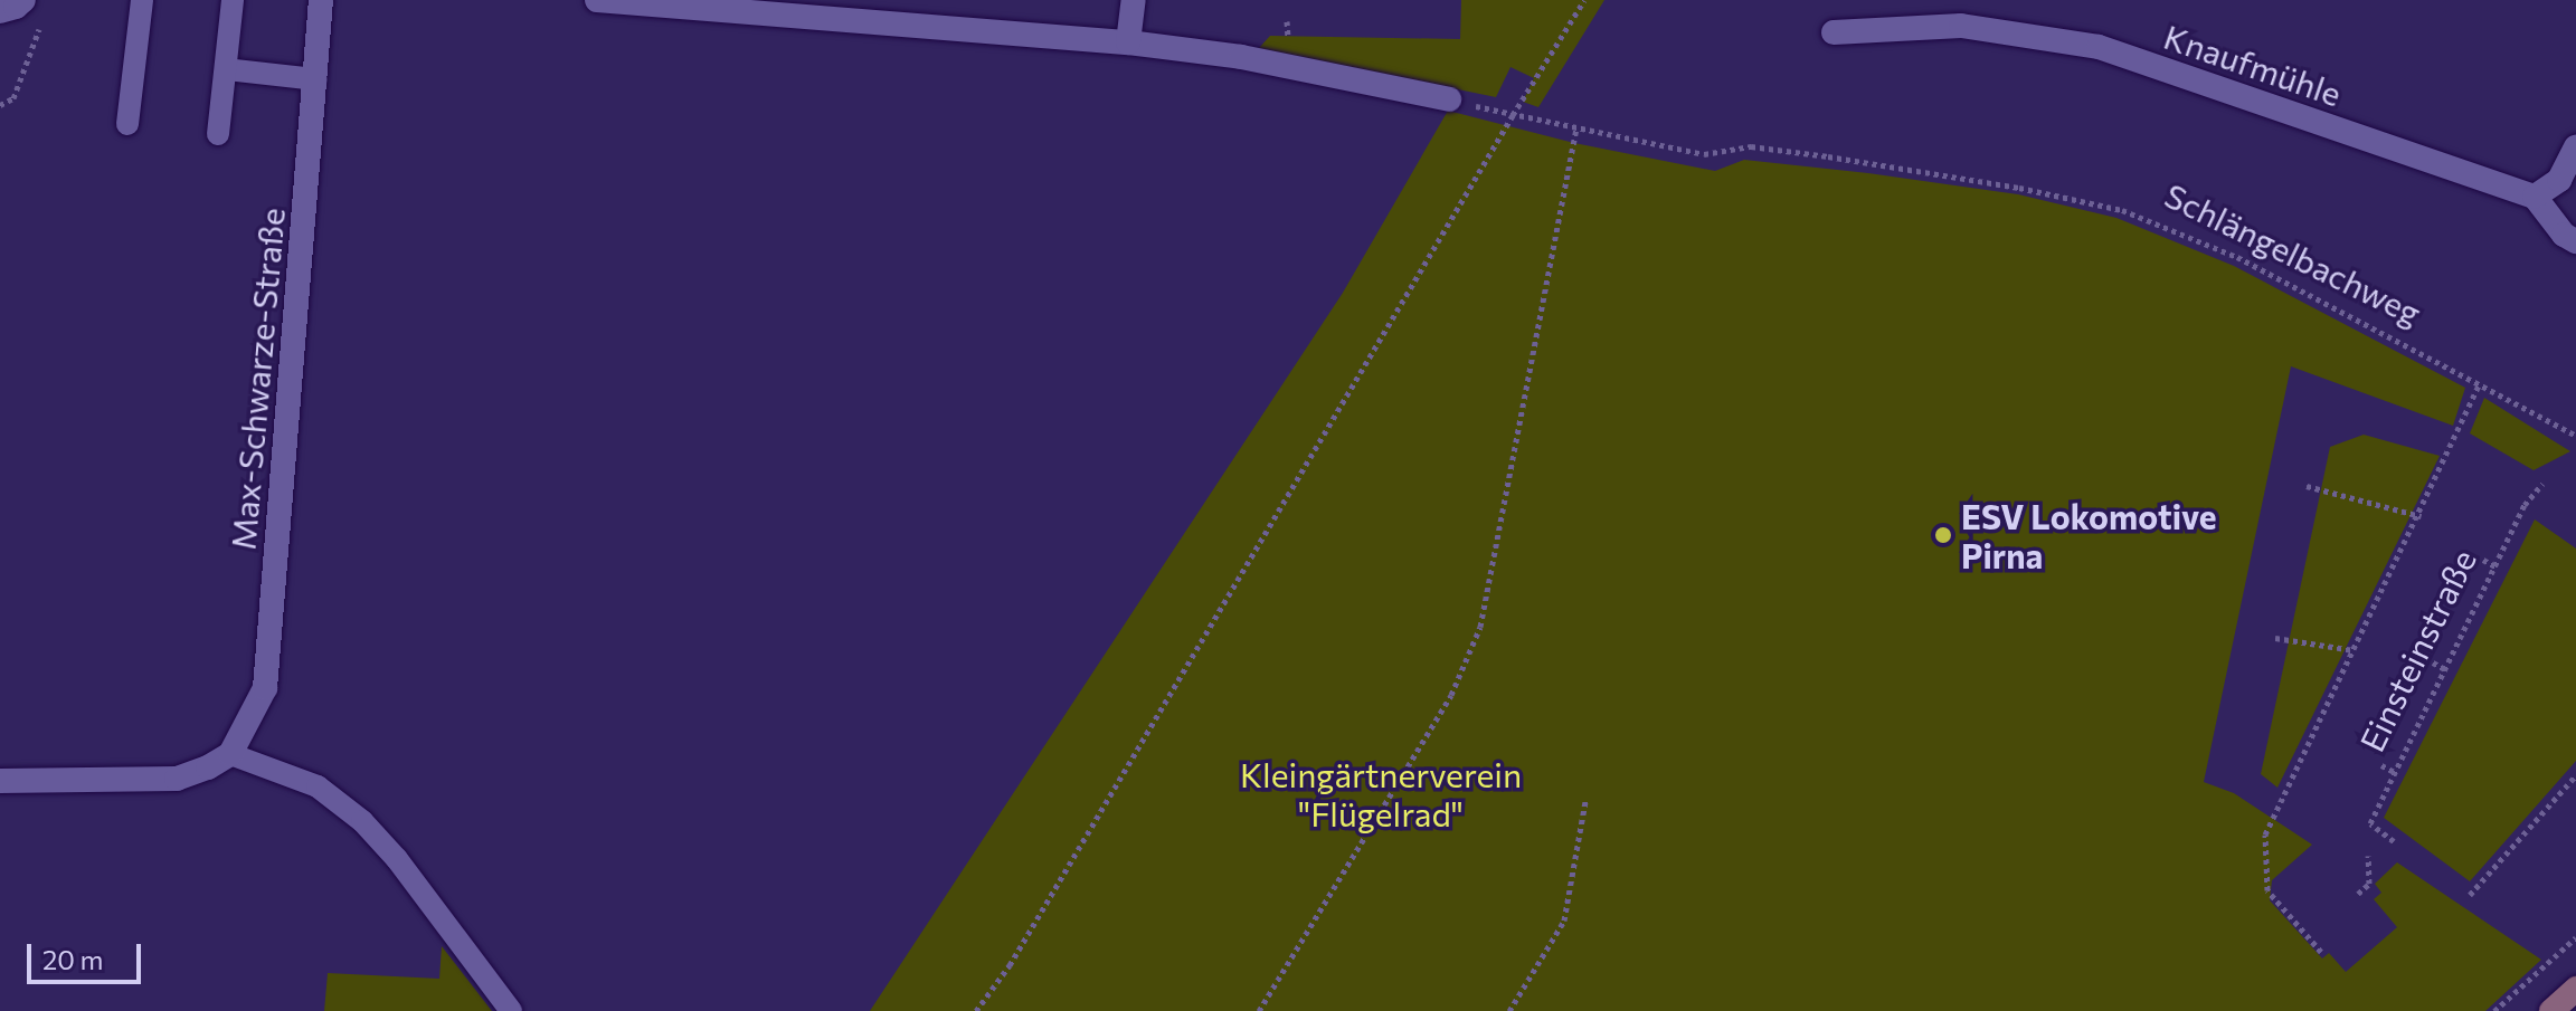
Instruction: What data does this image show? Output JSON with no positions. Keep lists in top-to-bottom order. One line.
{"streets":{"street":["Knaufmühle","Max-Schwarze-Straße"],"path":["Schlängelbachweg","Einsteinstraße"]},"parks":["Kleingärtnerverein \"Flügelrad\""],"places":["ESV Lokomotive Pirna"],"scale_bar":"20 m"}
